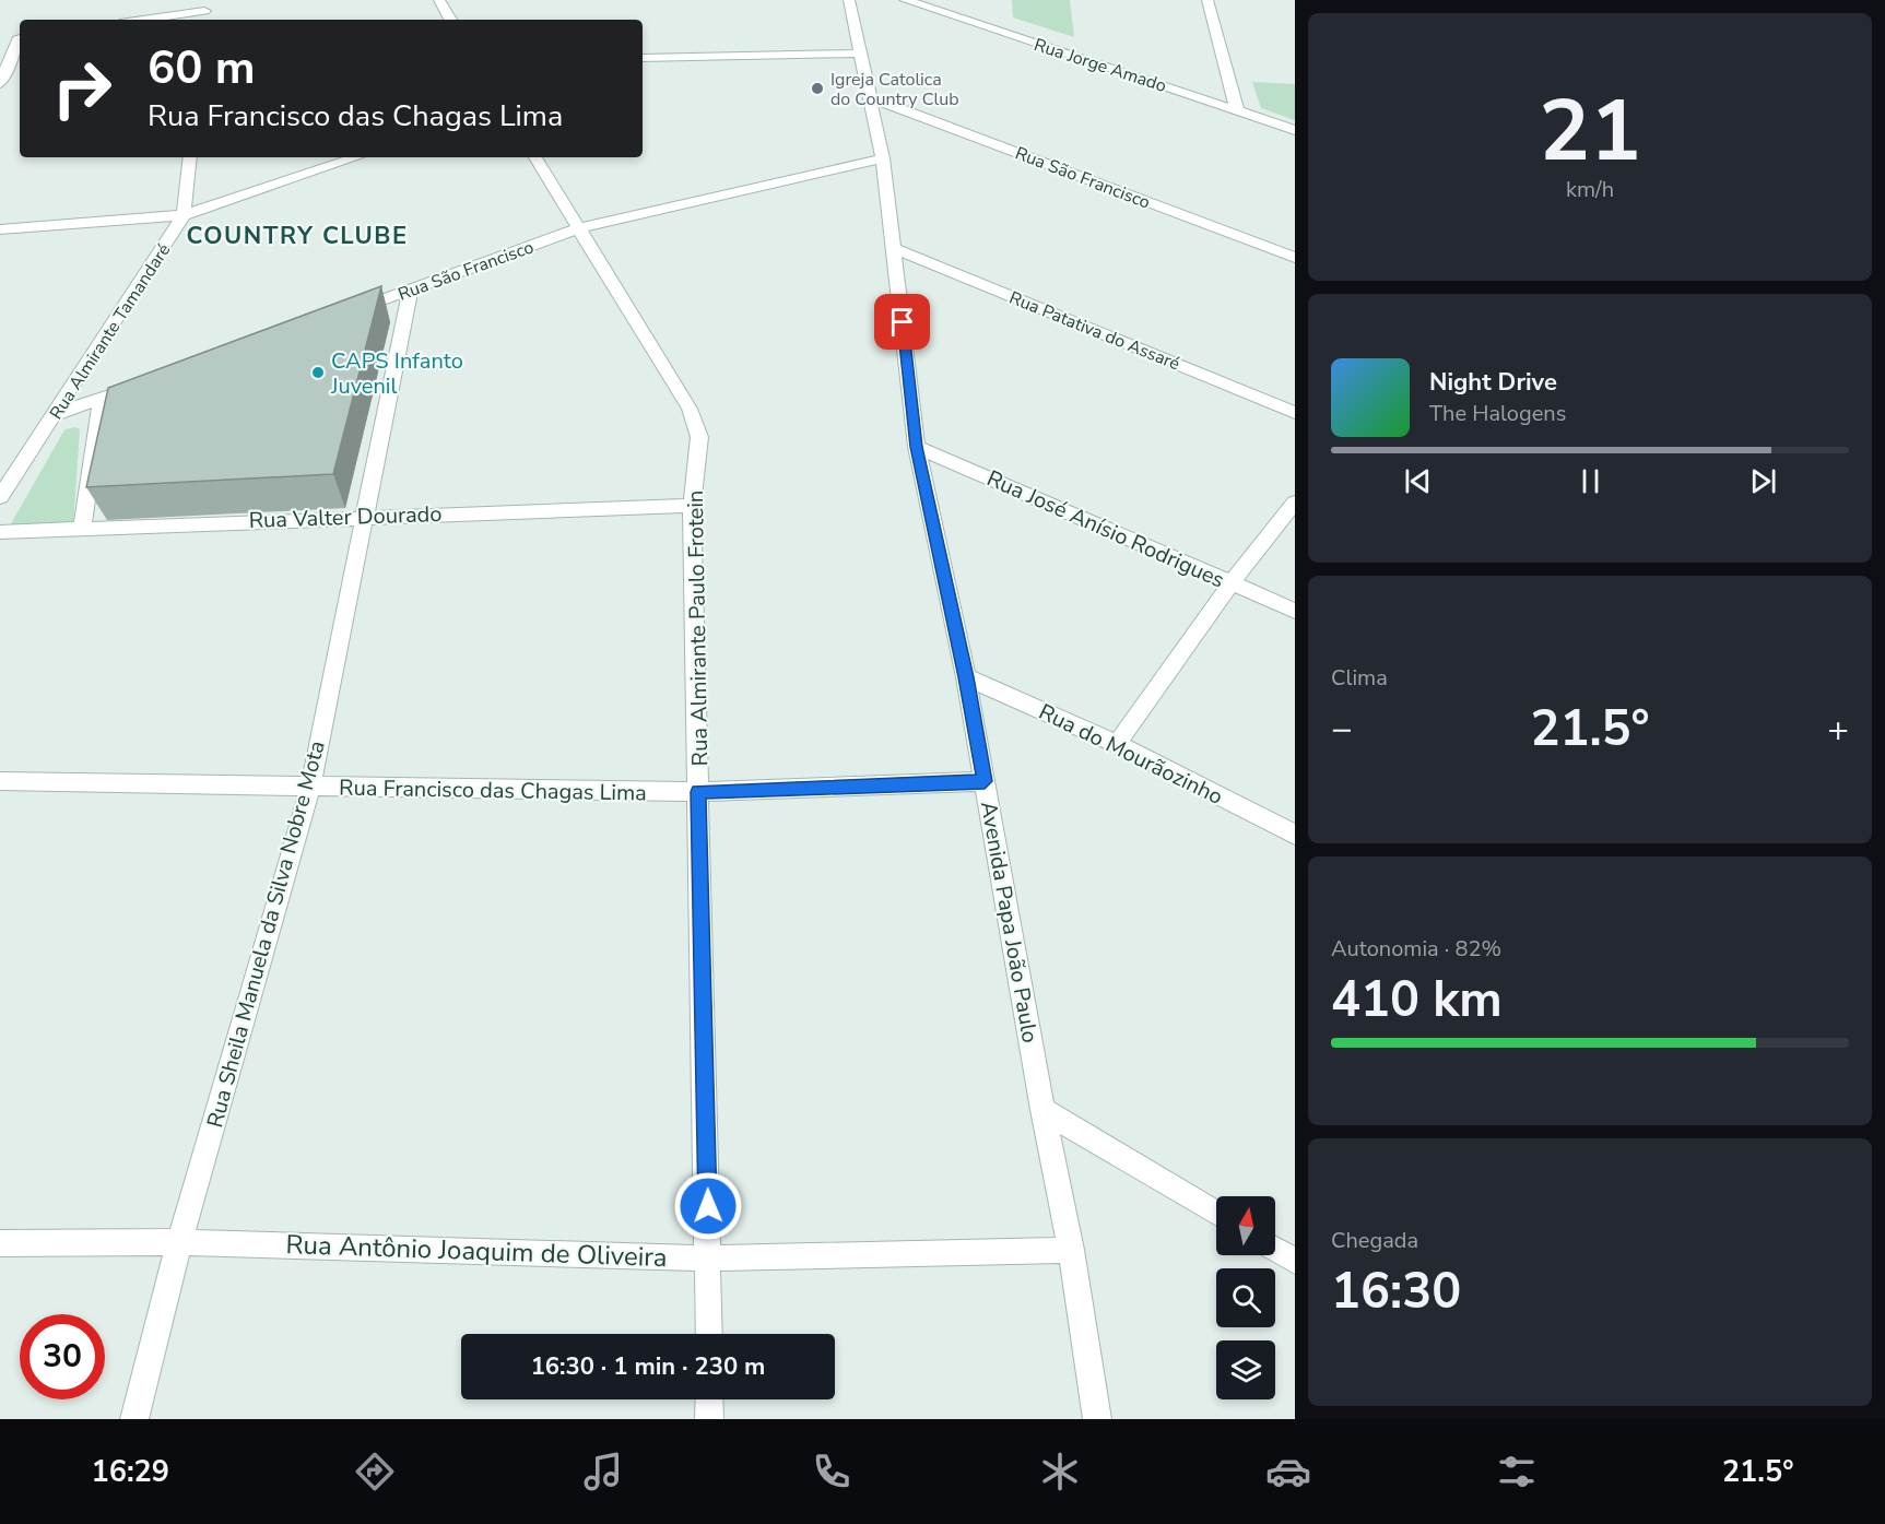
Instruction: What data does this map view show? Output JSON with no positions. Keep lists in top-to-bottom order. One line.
{"streets":{"street":["Rua Jorge Amado","Rua São Francisco","Rua Patativa do Assaré","Rua Almirante Tamandaré","Rua Valter Dourado","Rua José Anísio Rodrigues","Rua Almirante Paulo Frotein","Rua do Mourãozinho","Rua Francisco das Chagas Lima","Avenida Papa João Paulo","Rua Sheila Manuela da Silva Nobre Mota","Rua Antônio Joaquim de Oliveira"]},"crossings":[["Rua São Francisco","Rua Almirante Paulo Frotein"],["Rua São Francisco","Avenida Papa João Paulo"],["Rua São Francisco","Rua Sheila Manuela da Silva Nobre Mota"],["Rua Patativa do Assaré","Avenida Papa João Paulo"],["Rua Valter Dourado","Rua Almirante Paulo Frotein"],["Rua Valter Dourado","Rua Sheila Manuela da Silva Nobre Mota"],["Rua José Anísio Rodrigues","Avenida Papa João Paulo"],["Rua Almirante Paulo Frotein","Rua Francisco das Chagas Lima"],["Rua Almirante Paulo Frotein","Rua Antônio Joaquim de Oliveira"],["Rua do Mourãozinho","Avenida Papa João Paulo"],["Rua Francisco das Chagas Lima","Avenida Papa João Paulo"],["Rua Francisco das Chagas Lima","Rua Sheila Manuela da Silva Nobre Mota"],["Avenida Papa João Paulo","Rua Antônio Joaquim de Oliveira"],["Rua Sheila Manuela da Silva Nobre Mota","Rua Antônio Joaquim de Oliveira"]],"districts":["COUNTRY CLUBE"],"places":["Igreja Catolica do Country Club","CAPS Infanto Juvenil"],"north":"top","page":{"tile":[["21","km/h"],"Clima",["Autonomia · 82%","410 km"],["Chegada","16:30"]],"turn":["60 m","Rua Francisco das Chagas Lima"],"song":["Night Drive","The Halogens"],"heat":["−","21.5°","+"],"limit":"30","trip":"16:30 · 1 min · 230 m","tabs":["16:29","21.5°"]}}
